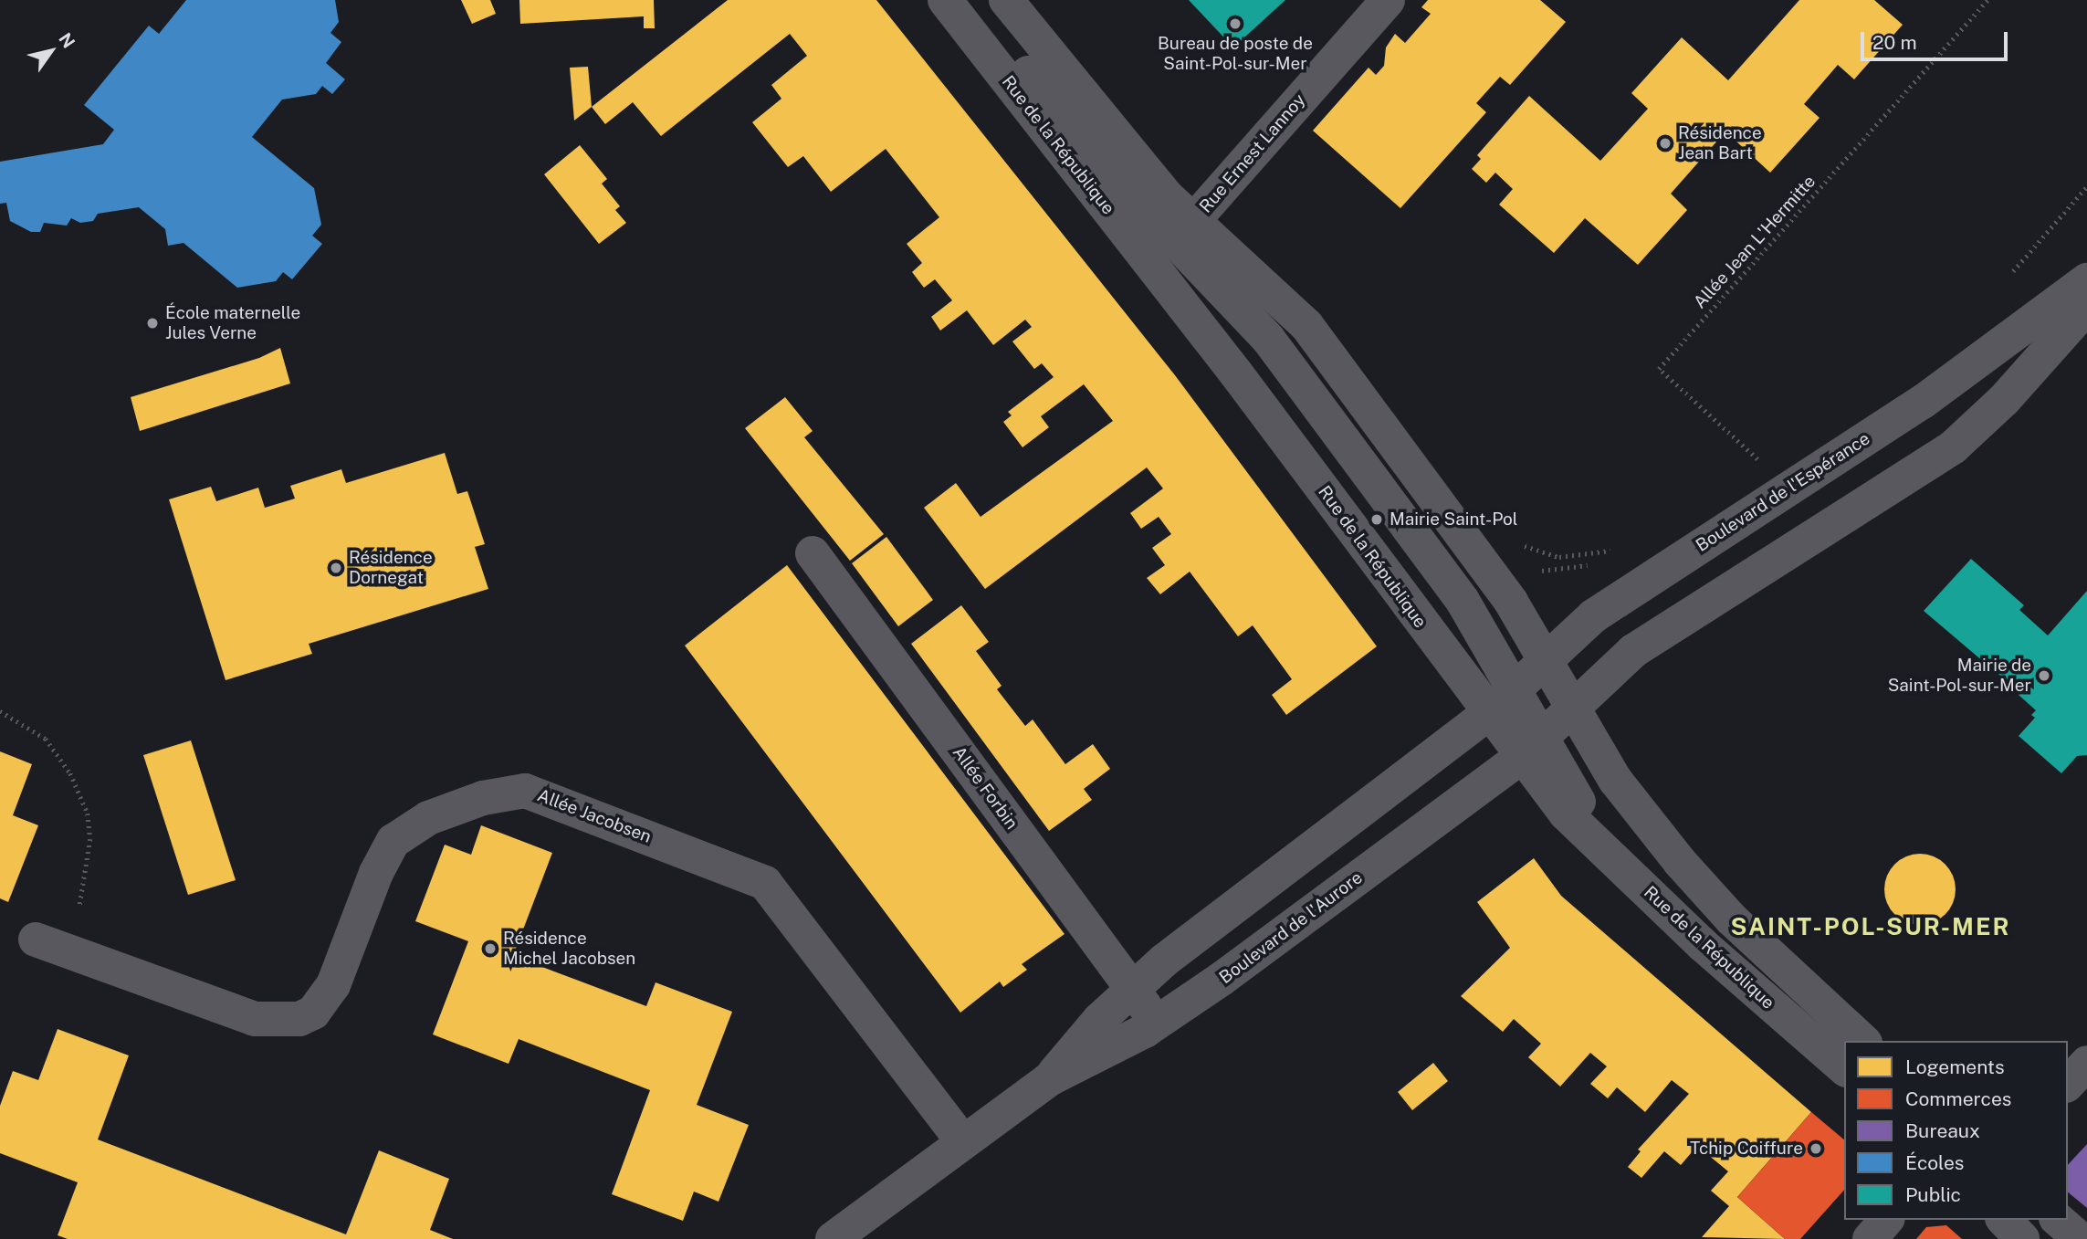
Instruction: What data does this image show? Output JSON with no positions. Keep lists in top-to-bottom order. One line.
{"streets":{"street":["Rue de la République","Rue Ernest Lannoy","Boulevard de l'Espérance","Allée Forbin","Allée Jacobsen","Boulevard de l'Aurore"],"path":["Allée Jean L'Hermitte"]},"crossings":[["Rue de la République","Rue Ernest Lannoy"],["Rue de la République","Boulevard de l'Espérance"],["Rue de la République","Boulevard de l'Aurore"],["Allée Jean L'Hermitte","Boulevard de l'Espérance"],["Boulevard de l'Espérance","Boulevard de l'Aurore"],["Allée Forbin","Boulevard de l'Aurore"],["Allée Jacobsen","Boulevard de l'Aurore"]],"districts":["SAINT-POL-SUR-MER"],"places":["Bureau de poste de Saint-Pol-sur-Mer","Résidence Jean Bart","École maternelle Jules Verne","Mairie Saint-Pol","Résidence Dornegat","Mairie de Saint-Pol-sur-Mer","Résidence Michel Jacobsen","Tchip Coiffure"],"legend":["Logements","Commerces","Bureaux","Écoles","Public"],"scale_bar":"20 m","north":"top right"}
